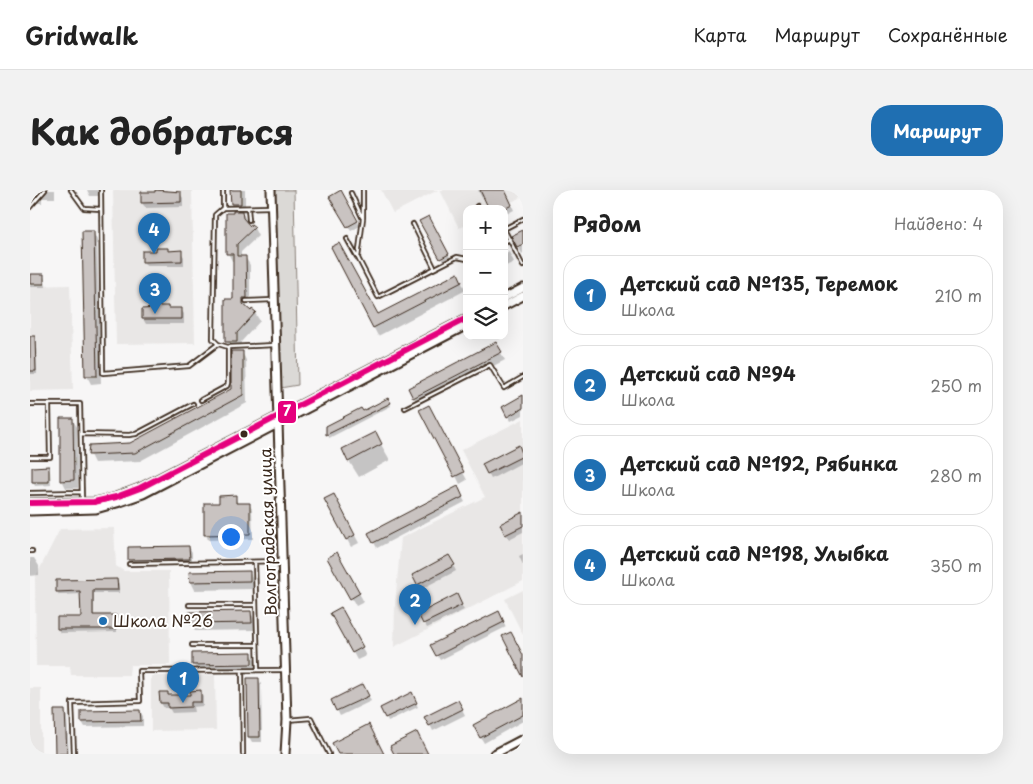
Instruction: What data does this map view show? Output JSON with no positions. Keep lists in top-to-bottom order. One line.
{"streets":{"main road":["Волгоградская улица"]},"places":["Школа №26"],"lines":["transit line 7"],"page":{"header":"Gridwalk","nav":["Карта","Маршрут","Сохранённые"],"title":"Как добраться","buttons":"Маршрут","heading":["Рядом","Найдено: 4"],"map_buttons":["+","−"],"pins":["4","3","2","1"],"list":[{"mark":"1","name":"Детский сад №135, Теремок","note":"Школа","value":"210 m"},{"mark":"2","name":"Детский сад №94","note":"Школа","value":"250 m"},{"mark":"3","name":"Детский сад №192, Рябинка","note":"Школа","value":"280 m"},{"mark":"4","name":"Детский сад №198, Улыбка","note":"Школа","value":"350 m"}]}}
